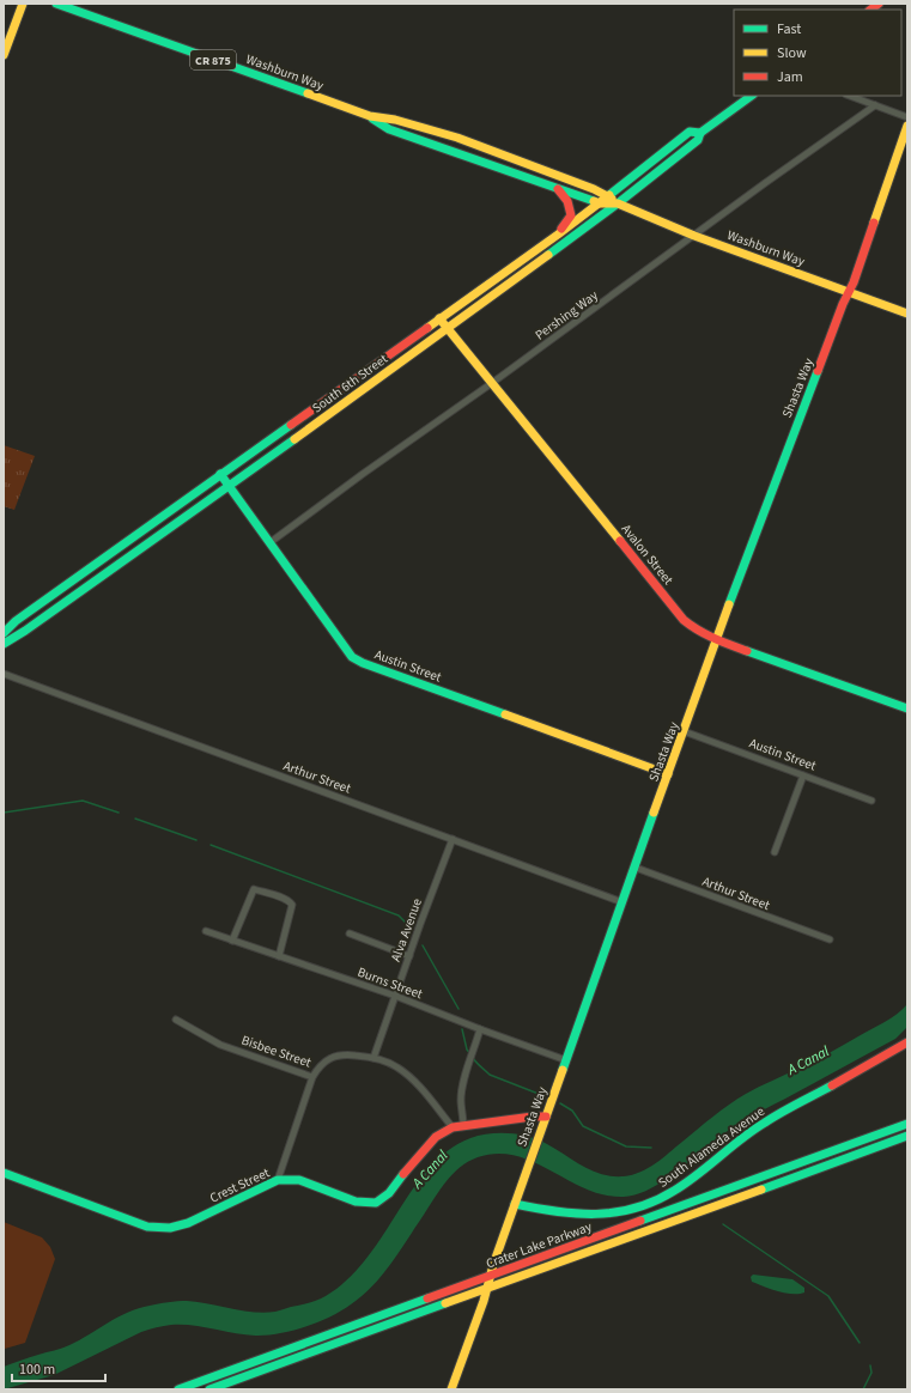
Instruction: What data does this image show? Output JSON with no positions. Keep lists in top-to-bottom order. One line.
{"streets":{"main road":["CR 875","Washburn Way","South 6th Street","Shasta Way","Avalon Street","Austin Street","South Alameda Avenue","Crest Street","Crater Lake Parkway"],"street":["Pershing Way","Arthur Street","Alva Avenue","Burns Street","Bisbee Street"]},"crossings":[["Washburn Way","Pershing Way"],["Washburn Way","South 6th Street"],["Washburn Way","Shasta Way"],["Pershing Way","Avalon Street"],["Pershing Way","Austin Street"],["South 6th Street","Avalon Street"],["South 6th Street","Austin Street"],["Shasta Way","Avalon Street"],["Shasta Way","Austin Street"],["Shasta Way","Arthur Street"],["Shasta Way","Burns Street"],["Shasta Way","South Alameda Avenue"],["Shasta Way","Crest Street"],["Shasta Way","Crater Lake Parkway"],["Arthur Street","Alva Avenue"],["Alva Avenue","Burns Street"],["Alva Avenue","Bisbee Street"],["Bisbee Street","Crest Street"]],"water":["A Canal"],"legend":["Fast","Slow","Jam"],"scale_bar":"100 m"}
